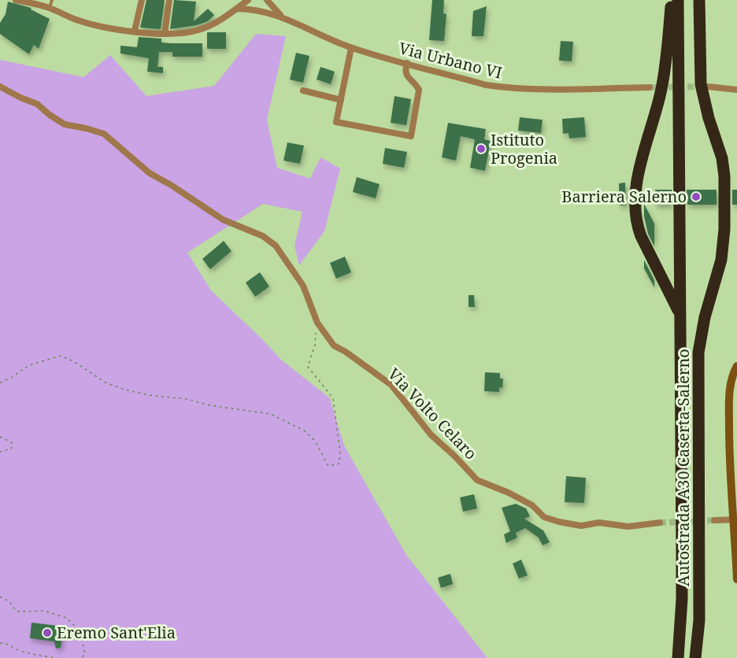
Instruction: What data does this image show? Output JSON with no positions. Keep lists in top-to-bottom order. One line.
{"streets":{"highway":["Autostrada A30 Caserta-Salerno"],"street":["Via Urbano VI","Via Volto Celaro"]},"places":["Istituto Progenia","Barriera Salerno","Eremo Sant'Elia"]}
